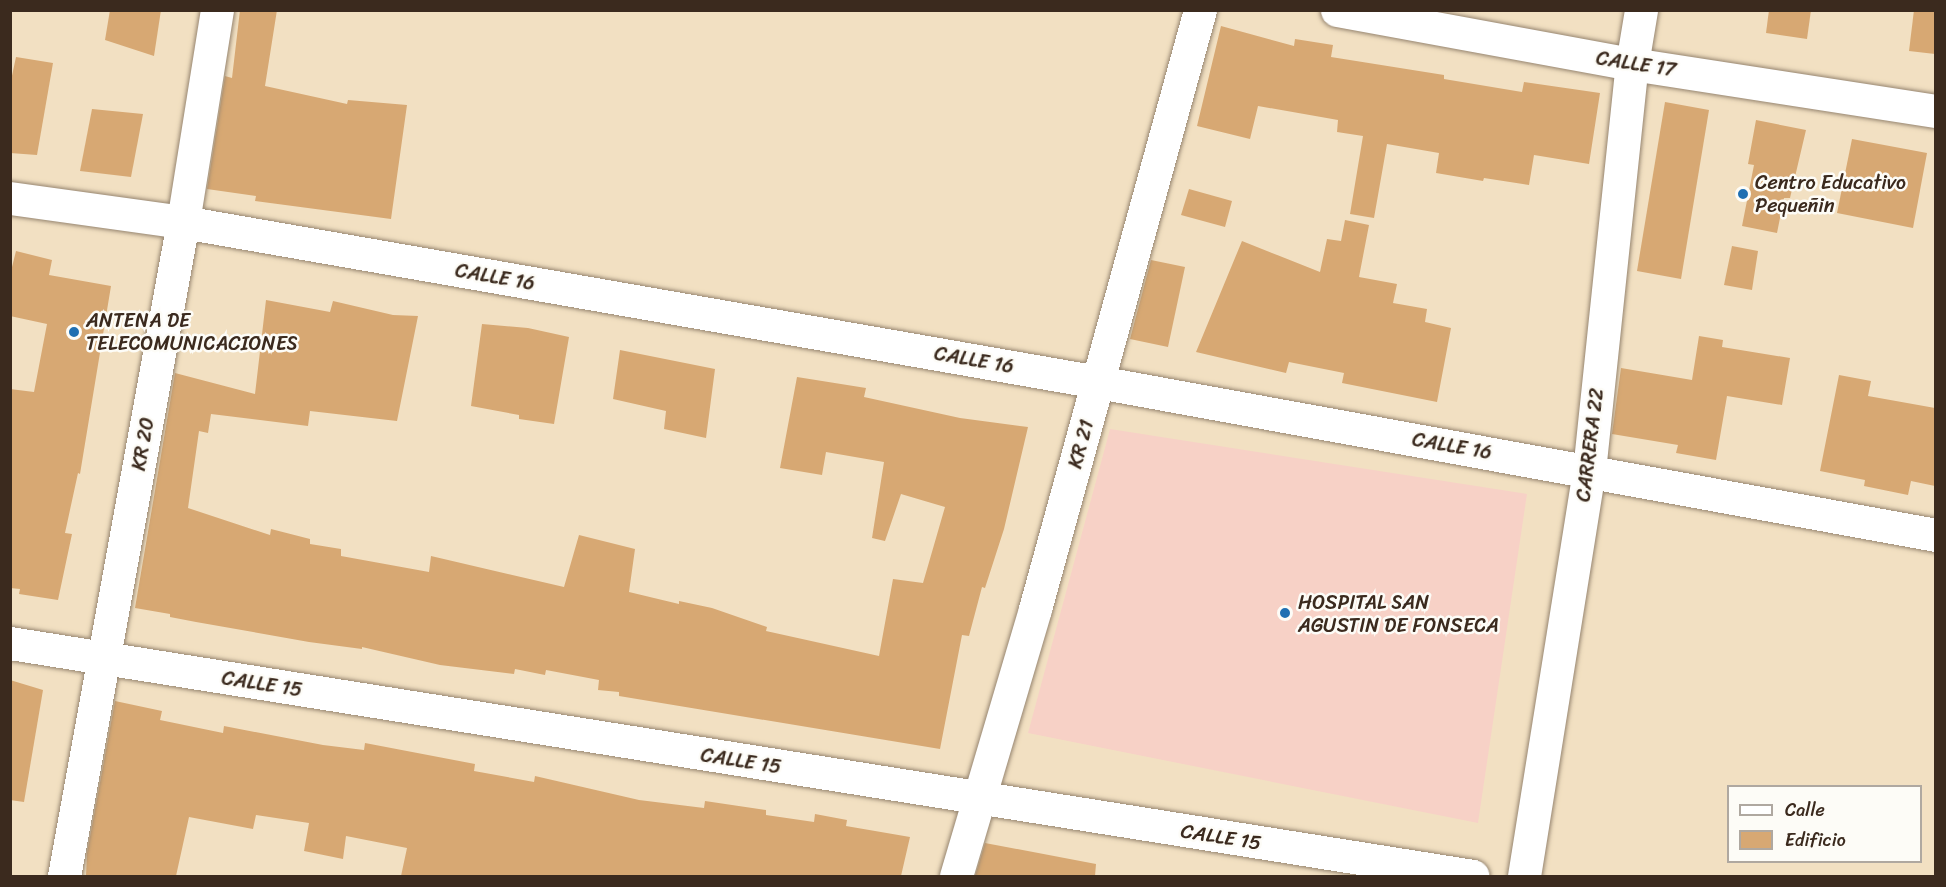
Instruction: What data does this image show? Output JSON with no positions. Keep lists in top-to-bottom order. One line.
{"streets":{"street":["CALLE 17","CALLE 16","KR 20","KR 21","CARRERA 22","CALLE 15"]},"crossings":[["CALLE 17","CARRERA 22"],["CALLE 16","KR 20"],["CALLE 16","KR 21"],["CALLE 16","CARRERA 22"],["KR 20","CALLE 15"],["KR 21","CALLE 15"]],"places":["Centro Educativo Pequeñin","ANTENA DE TELECOMUNICACIONES","HOSPITAL SAN AGUSTIN DE FONSECA"],"legend":["Calle","Edificio"]}
